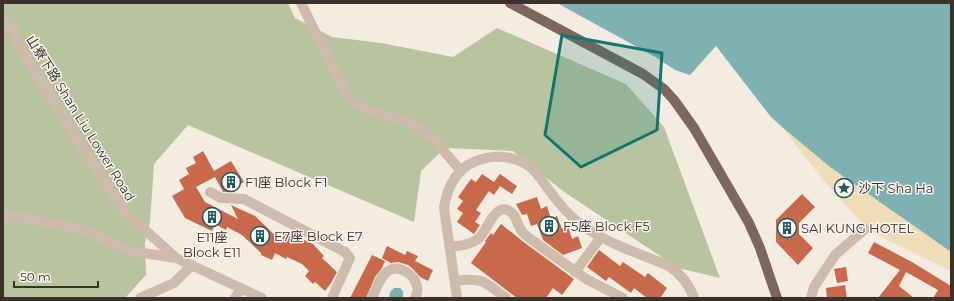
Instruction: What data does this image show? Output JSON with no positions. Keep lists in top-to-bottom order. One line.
{"streets":{"street":["山寮下路 Shan Liu Lower Road"]},"places":{"building":["F1座 Block F1","E11座 Block E11","F5座 Block F5","SAI KUNG HOTEL","E7座 Block E7"],"place":["沙下 Sha Ha"]},"scale_bar":"50 m"}
